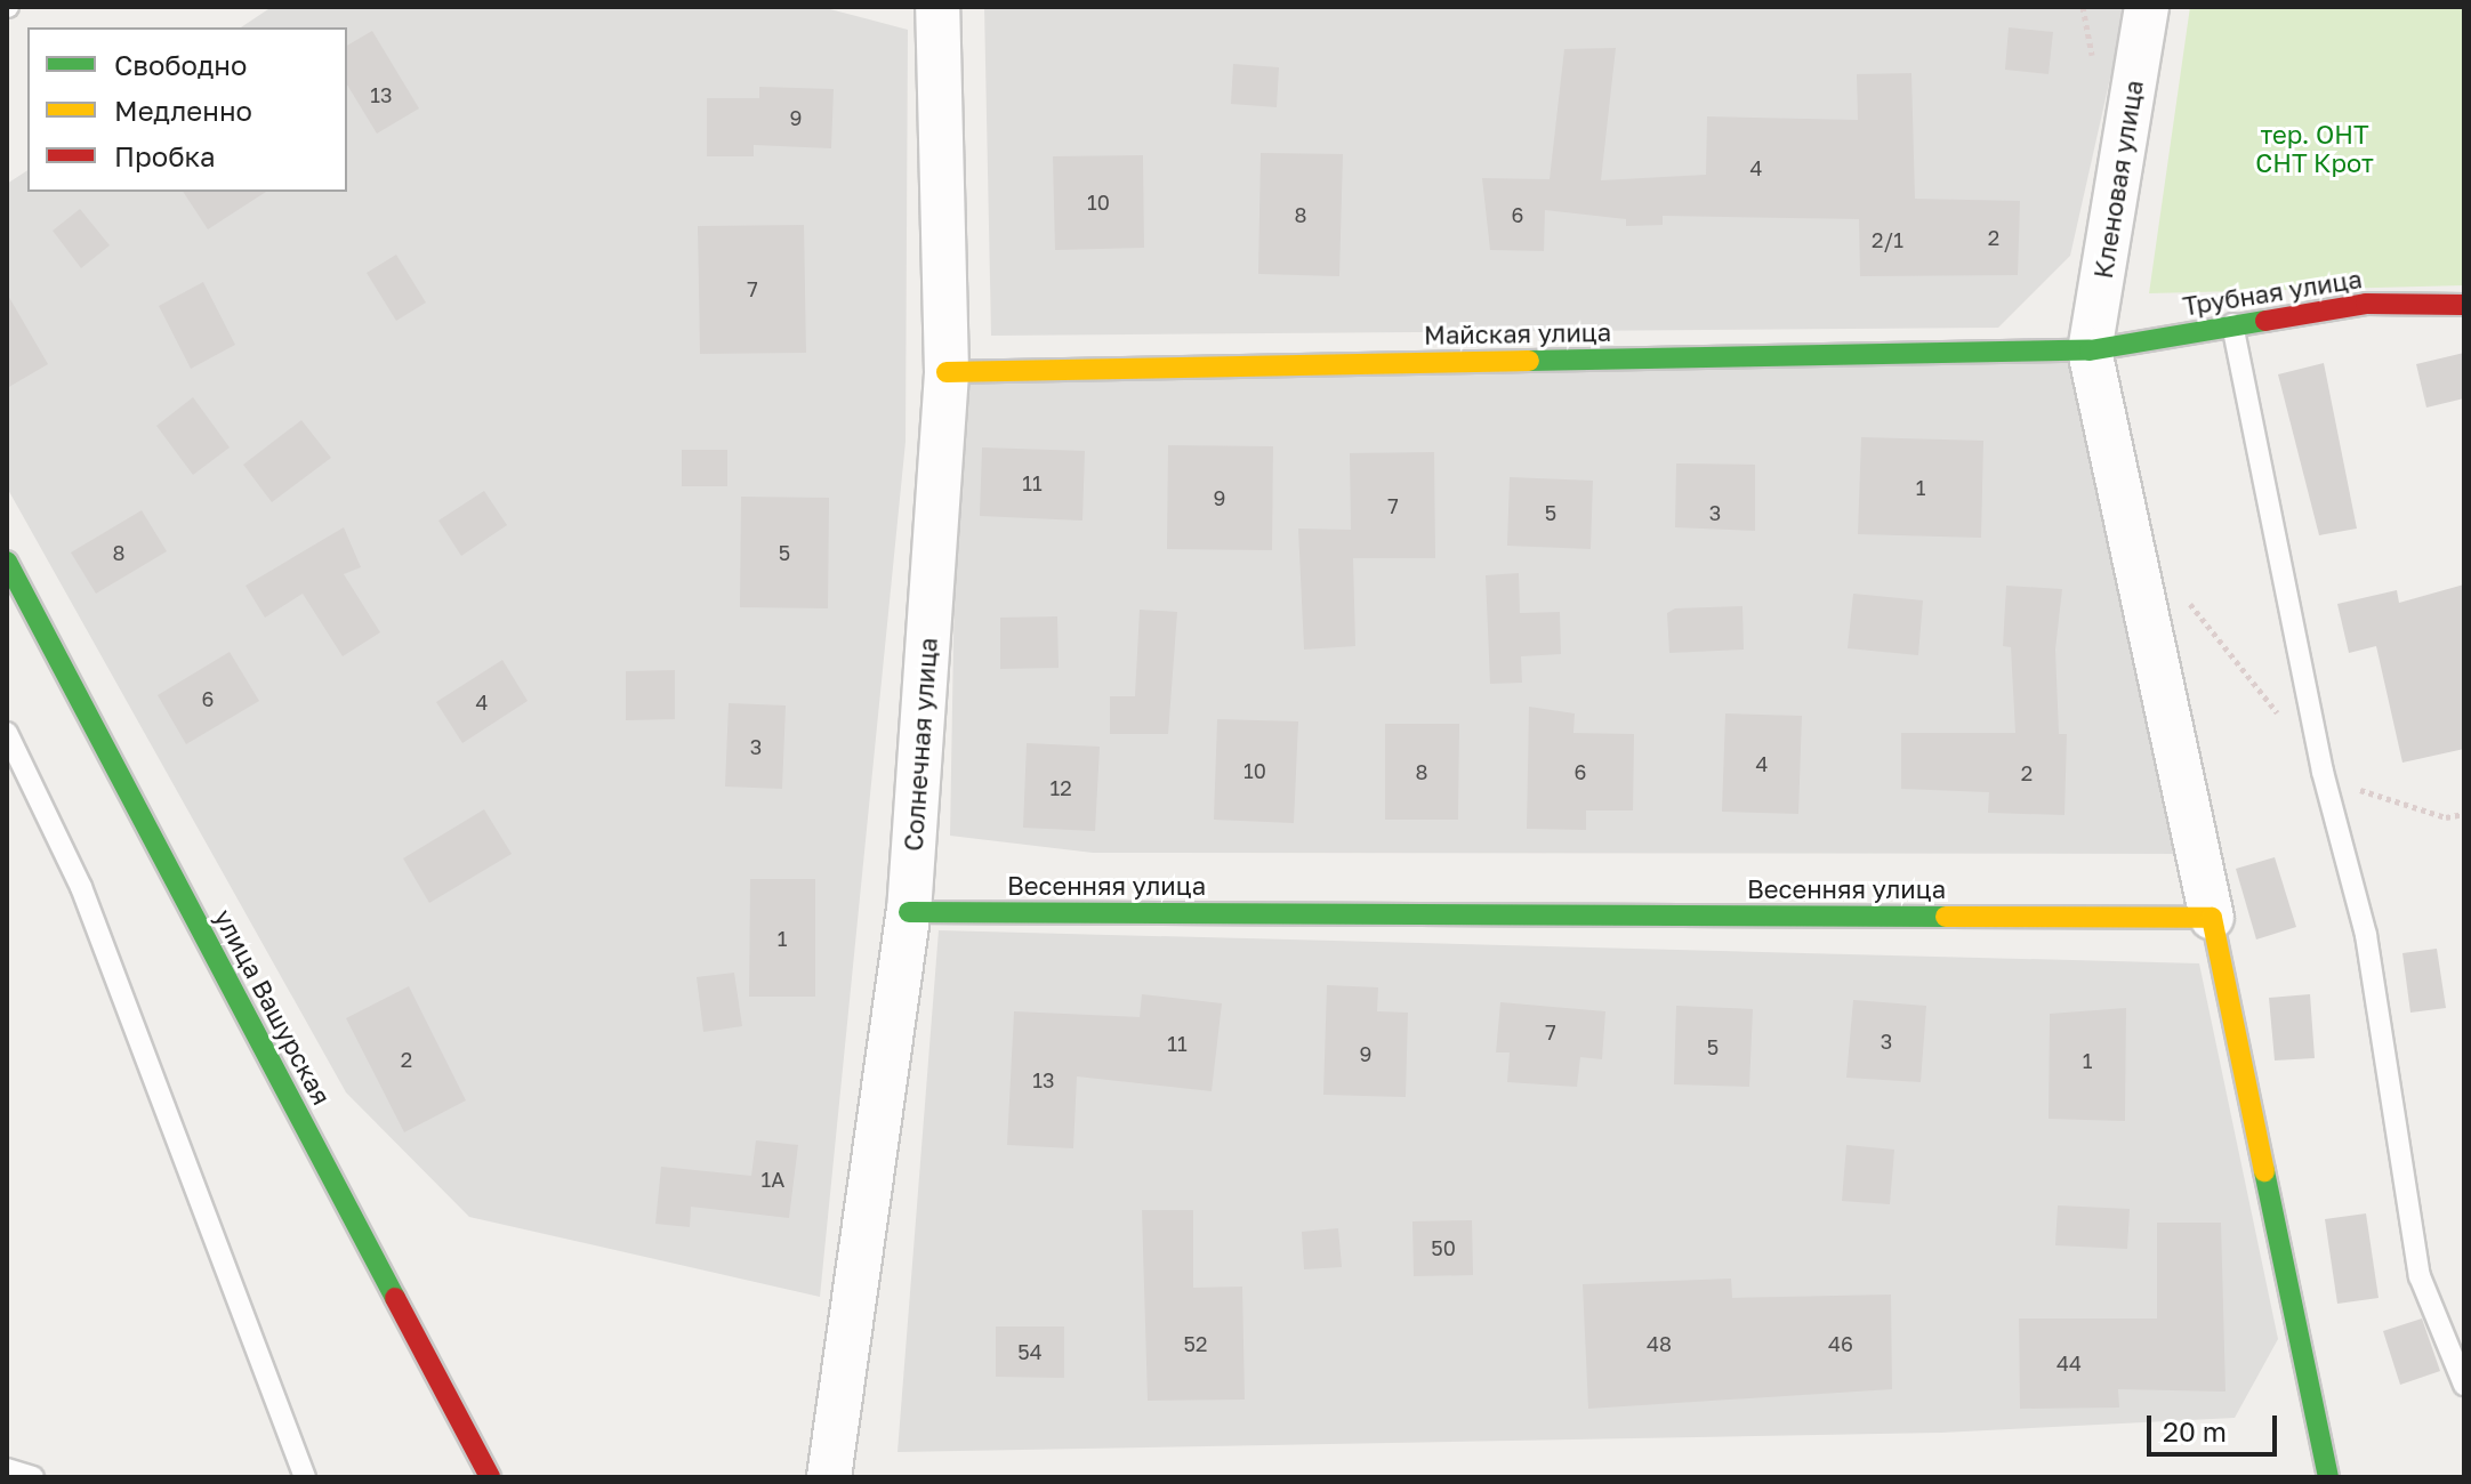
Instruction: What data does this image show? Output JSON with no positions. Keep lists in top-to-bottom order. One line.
{"streets":{"street":["Кленовая улица","Трубная улица","Майская улица","Солнечная улица","Весенняя улица","улица Вашурская"]},"crossings":[["Кленовая улица","Трубная улица"],["Кленовая улица","Майская улица"],["Трубная улица","Майская улица"],["Майская улица","Солнечная улица"],["Солнечная улица","Весенняя улица"]],"parks":["тер. ОНТ СНТ Крот"],"house_numbers":["13","9","4","10","8","6","2","2/1","7","11","1","9","7","5","3","8","5","6","4","3","4","10","8","6","2","12","1","7","3","11","5","9","2","1","13","1А","50","52","48","46","54","44"],"legend":["Свободно","Медленно","Пробка"],"scale_bar":"20 m"}
